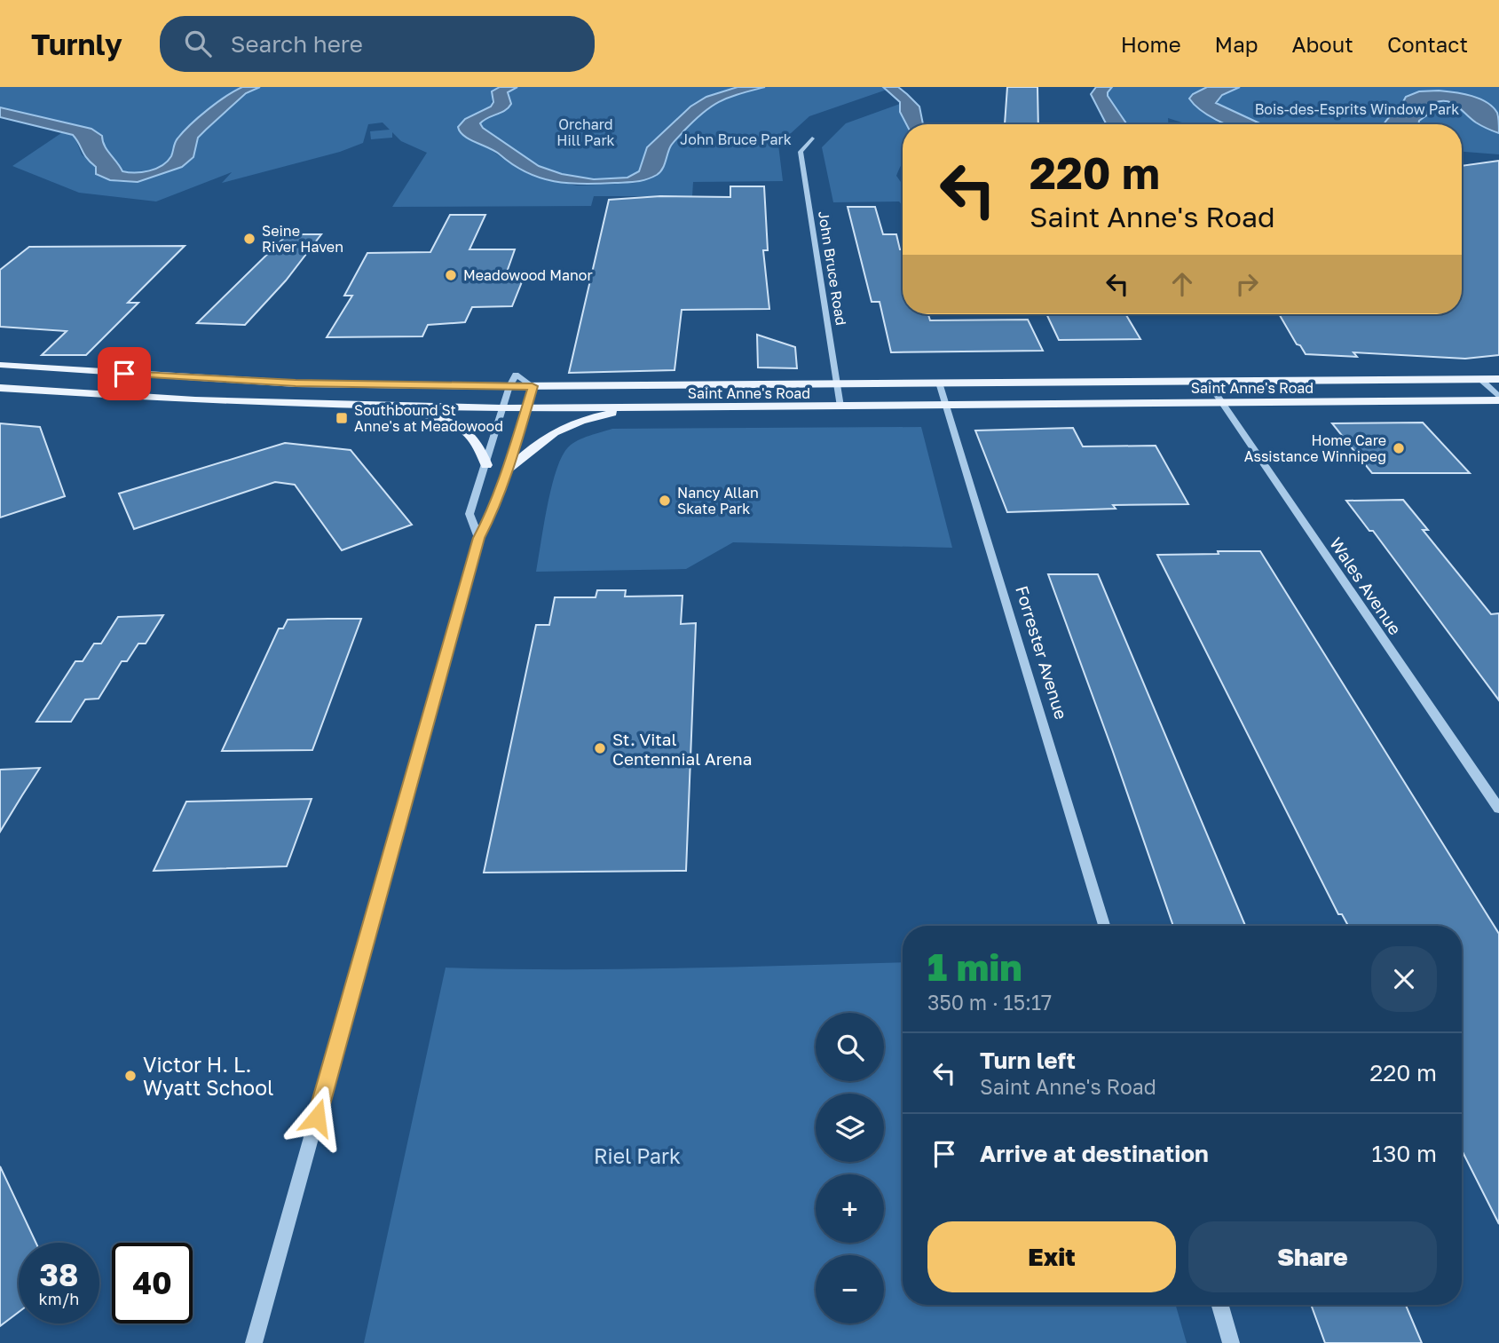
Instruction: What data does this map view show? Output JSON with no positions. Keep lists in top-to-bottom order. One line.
{"streets":{"main road":["Saint Anne's Road"],"street":["John Bruce Road","Wales Avenue","Forrester Avenue"]},"crossings":[["John Bruce Road","Saint Anne's Road"],["Saint Anne's Road","Wales Avenue"],["Saint Anne's Road","Forrester Avenue"]],"parks":["Bois-des-Esprits Window Park","Orchard Hill Park","John Bruce Park","Riel Park"],"places":{"other":["Seine River Haven","Meadowood Manor","Home Care Assistance Winnipeg","Nancy Allan Skate Park","St. Vital Centennial Arena","Victor H. L. Wyatt School"],"transit":["Southbound St Anne's at Meadowood"]},"page":{"header":"Turnly","search":"Search here","nav":["Home","Map","About","Contact"],"turn":["220 m","Saint Anne's Road"],"heading":["1 min","350 m · 15:17"],"map_buttons":["+","−"],"list":[{"name":"Turn left","note":"Saint Anne's Road","value":"220 m"},{"name":"Arrive at destination","value":"130 m"}],"buttons":["Exit","Share"],"speed":"38 km/h","limit":"40"}}
